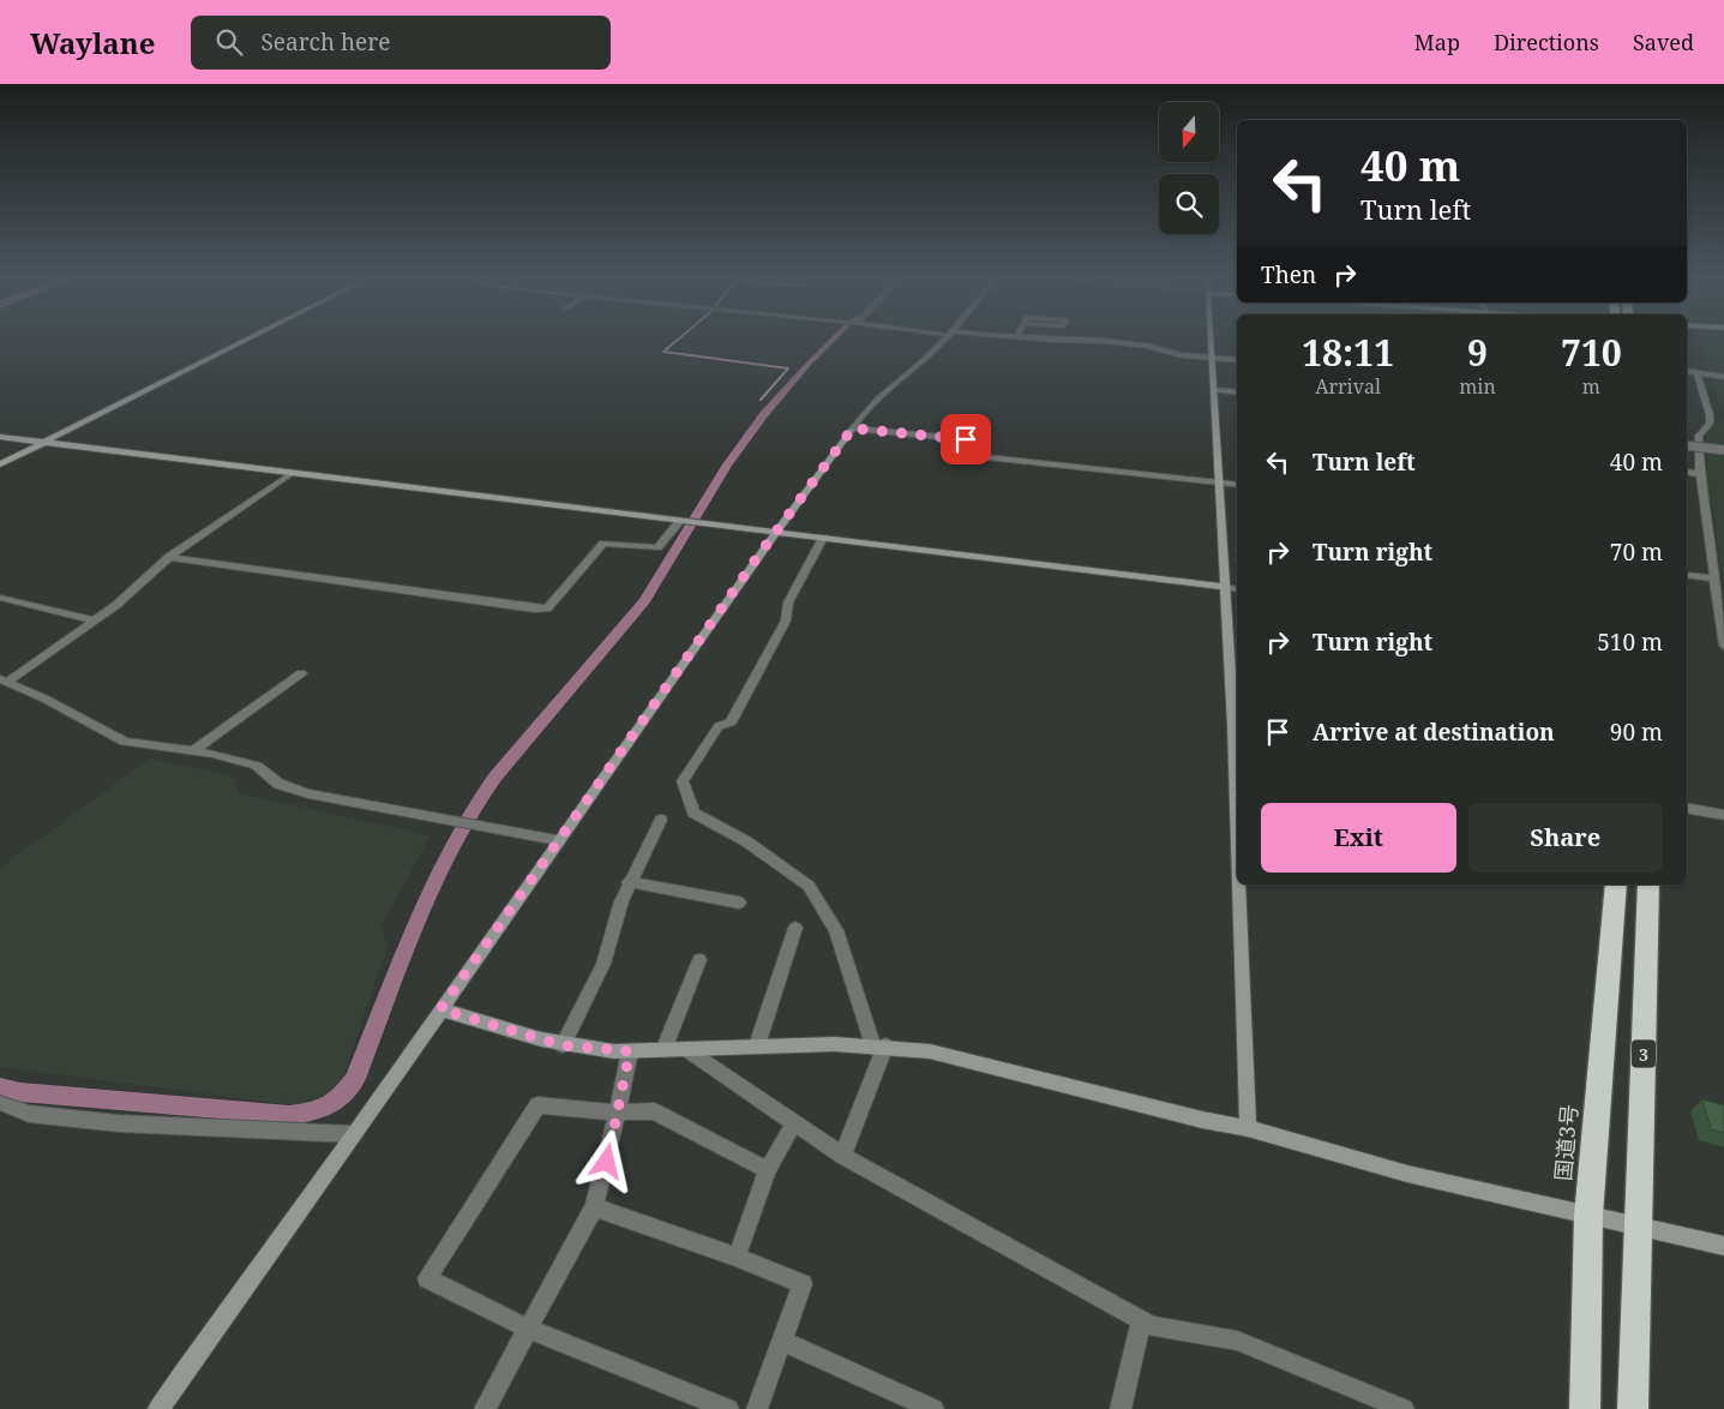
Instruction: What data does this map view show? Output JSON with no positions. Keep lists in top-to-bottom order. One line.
{"streets":{"highway":["3","国道3号"]},"north":"bottom","page":{"header":"Waylane","search":"Search here","nav":["Map","Directions","Saved"],"turn":["40 m","Turn left"],"then":"Then","eta":["18:11","Arrival","9","min","710","m"],"list":[{"name":"Turn left","value":"40 m"},{"name":"Turn right","value":"70 m"},{"name":"Turn right","value":"510 m"},{"name":"Arrive at destination","value":"90 m"}],"buttons":["Exit","Share"]}}
